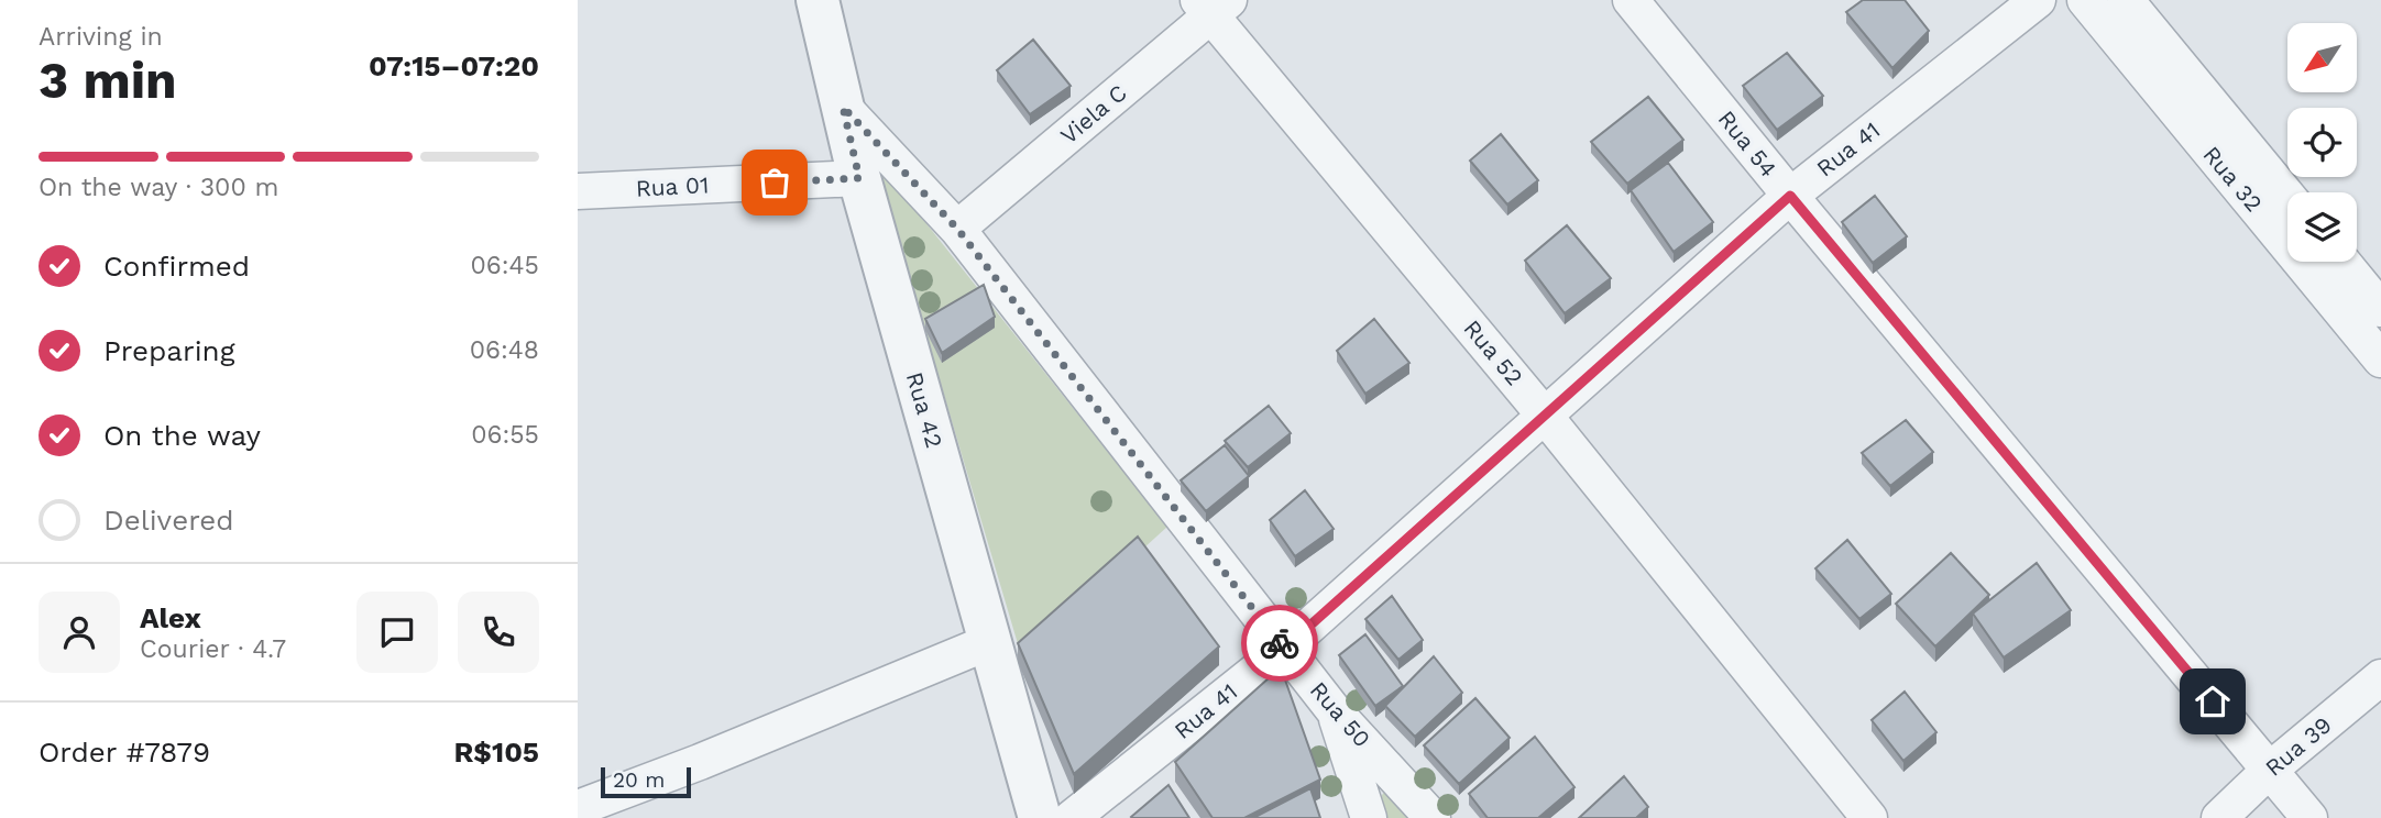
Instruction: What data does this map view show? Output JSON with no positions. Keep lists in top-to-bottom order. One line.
{"streets":{"street":["Viela C","Rua 54","Rua 41","Rua 32","Rua 01","Rua 52","Rua 42","Rua 50","Rua 39"]},"crossings":[["Viela C","Rua 52"],["Viela C","Rua 50"],["Rua 54","Rua 41"],["Rua 54","Rua 39"],["Rua 41","Rua 52"],["Rua 41","Rua 50"],["Rua 01","Rua 42"],["Rua 42","Rua 50"]],"scale_bar":"20 m","north":"bottom left","page":{"heading":["3 min","Arriving in","07:15–07:20"],"panel":["Alex","Courier · 4.7","Order #7879","R$105"],"bar":"On the way · 300 m","list":[["Confirmed","06:45"],["Preparing","06:48"],["On the way","06:55"],"Delivered"],"scale":"20 m"}}
